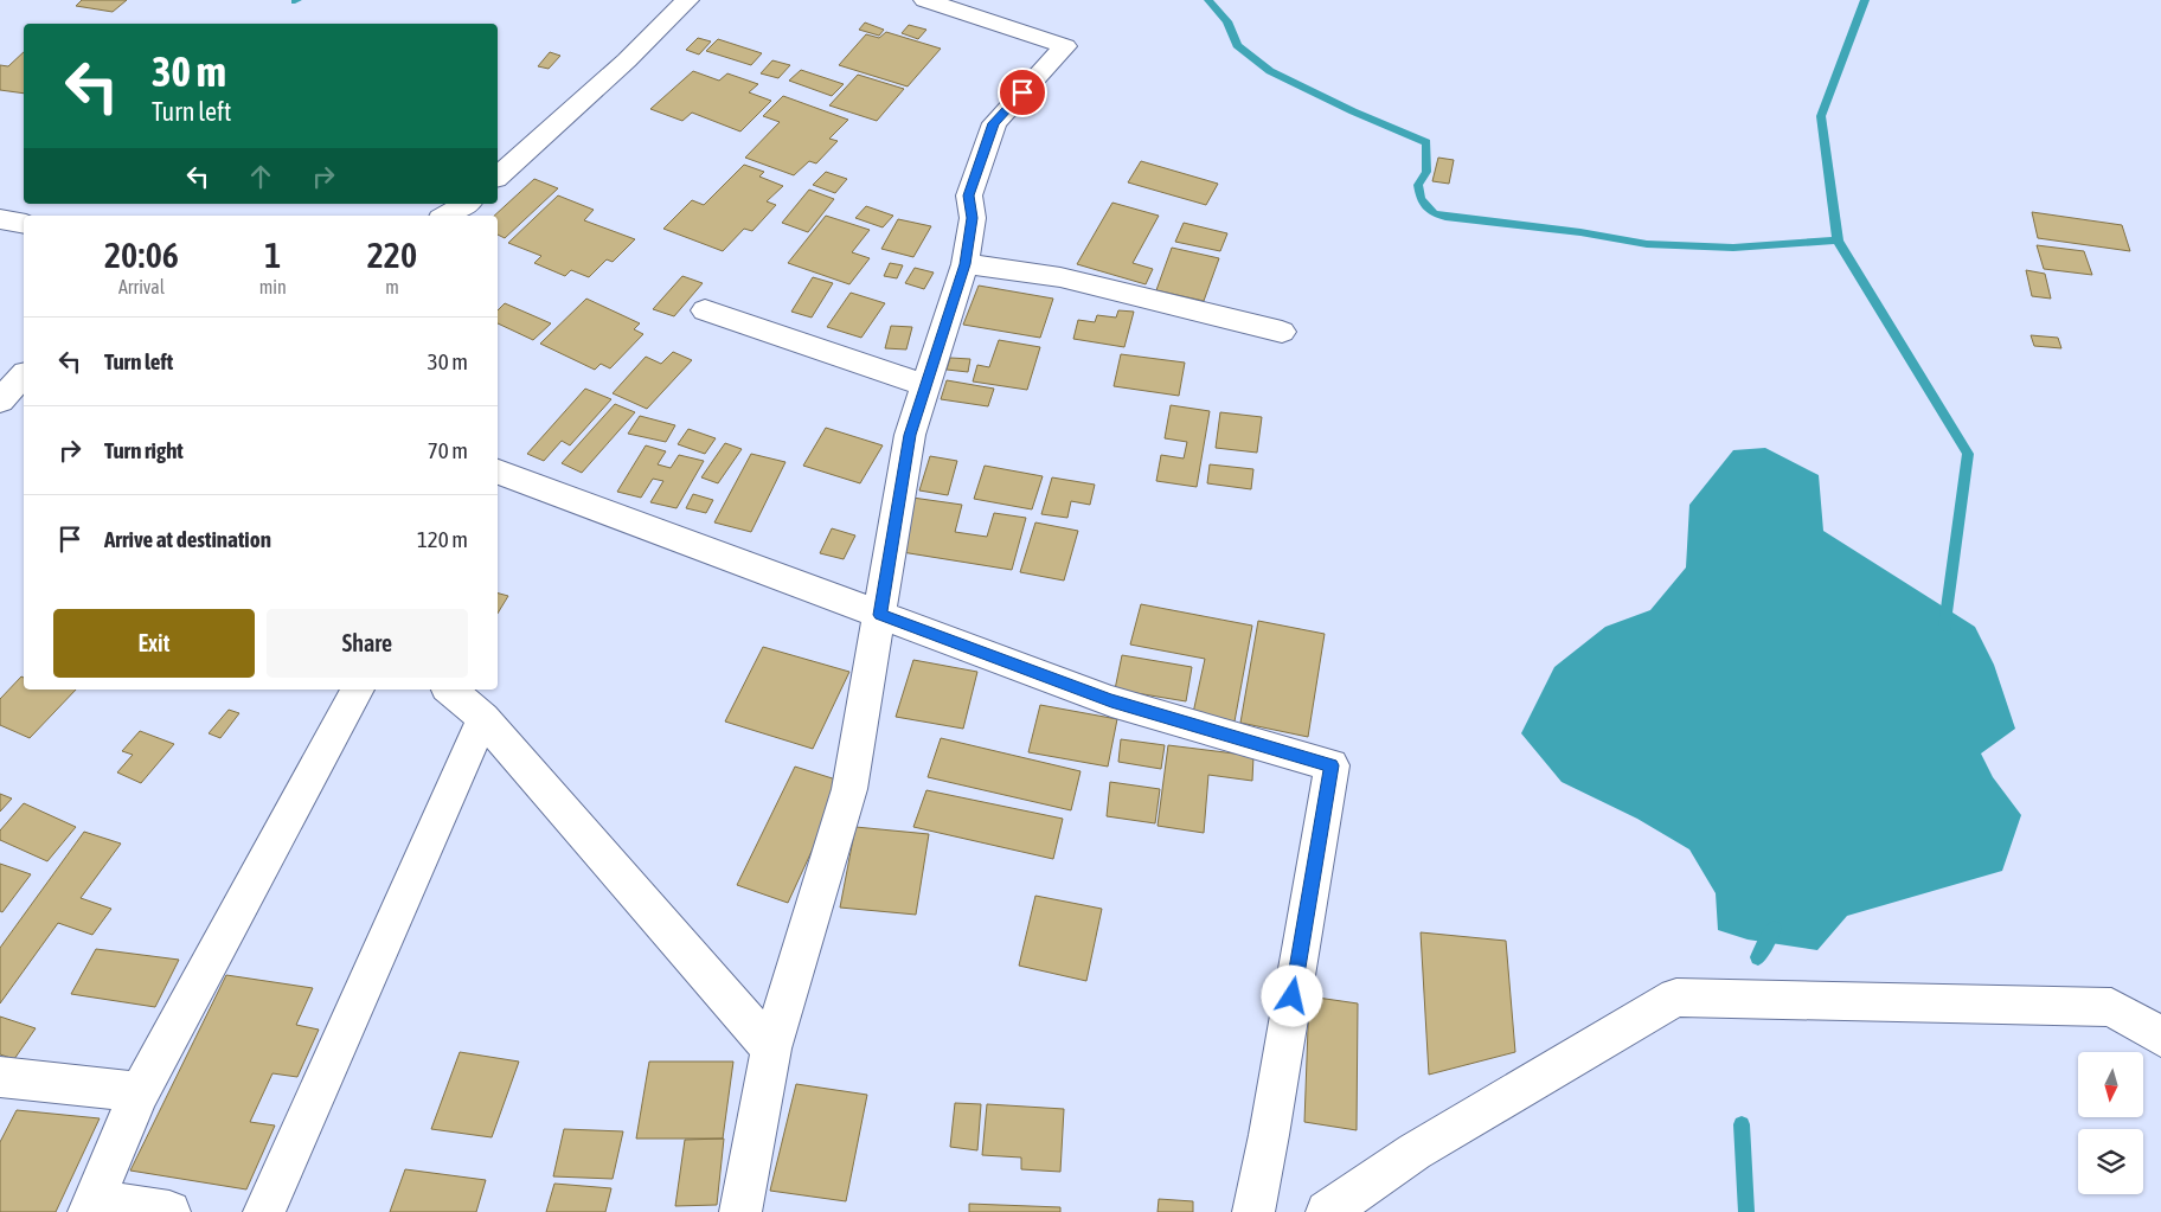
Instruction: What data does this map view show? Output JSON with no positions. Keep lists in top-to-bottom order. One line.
{"north":"bottom","page":{"turn":["30 m","Turn left"],"eta":["20:06","Arrival","1","min","220","m"],"list":[{"name":"Turn left","value":"30 m"},{"name":"Turn right","value":"70 m"},{"name":"Arrive at destination","value":"120 m"}],"buttons":["Exit","Share"]}}
